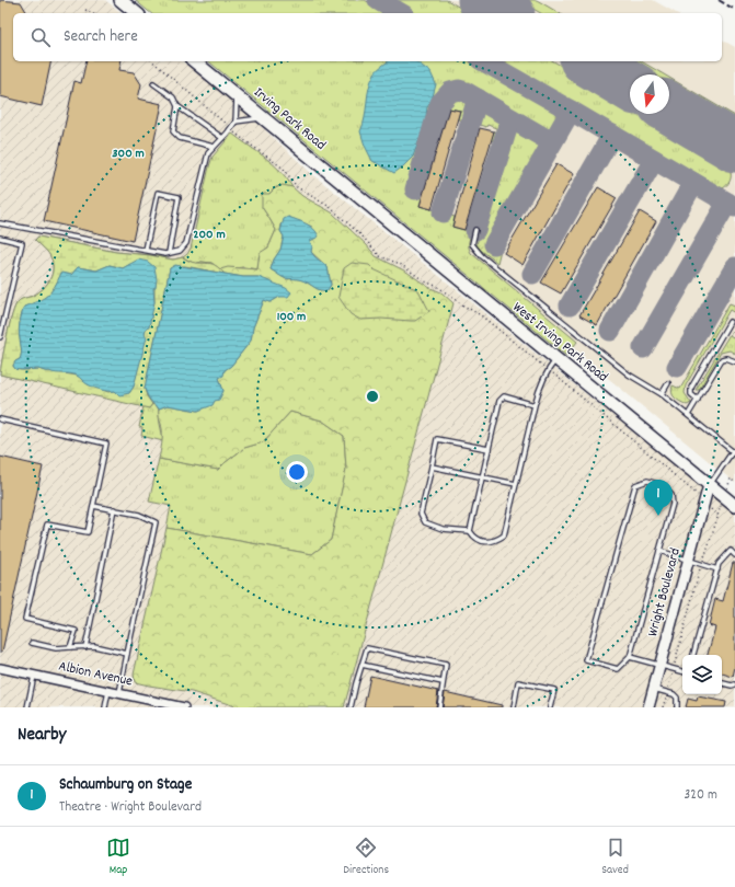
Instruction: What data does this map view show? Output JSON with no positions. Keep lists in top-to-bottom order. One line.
{"streets":{"main road":["Irving Park Road","West Irving Park Road"],"street":["Wright Boulevard","Albion Avenue"]},"crossings":[["Irving Park Road","West Irving Park Road"],["West Irving Park Road","Wright Boulevard"]],"north":"bottom","page":{"search":"Search here","pins":"1","heading":"Nearby","list":[{"mark":"1","name":"Schaumburg on Stage","note":"Theatre · Wright Boulevard","value":"320 m"}],"nav":["Map","Directions","Saved"]},"rings":["300 m","200 m","100 m"]}
